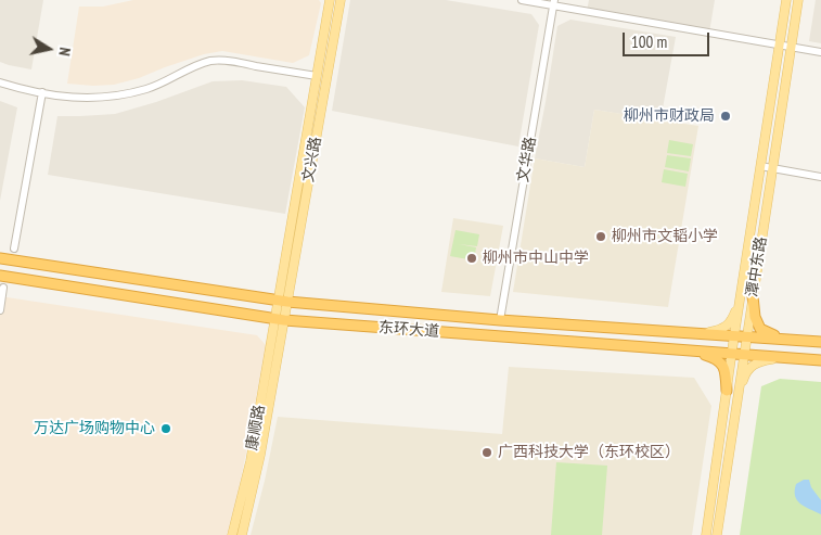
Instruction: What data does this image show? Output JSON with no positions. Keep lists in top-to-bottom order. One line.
{"streets":{"highway":["东环大道"],"main road":["文兴路","潭中东路","康顺路"],"street":["文华路"]},"crossings":[["文兴路","东环大道"],["文兴路","康顺路"],["文华路","东环大道"],["潭中东路","东环大道"],["东环大道","康顺路"]],"places":["柳州市财政局","柳州市文韬小学","柳州市中山中学","万达广场购物中心","广西科技大学（东环校区）"],"scale_bar":"100 m","north":"right"}
